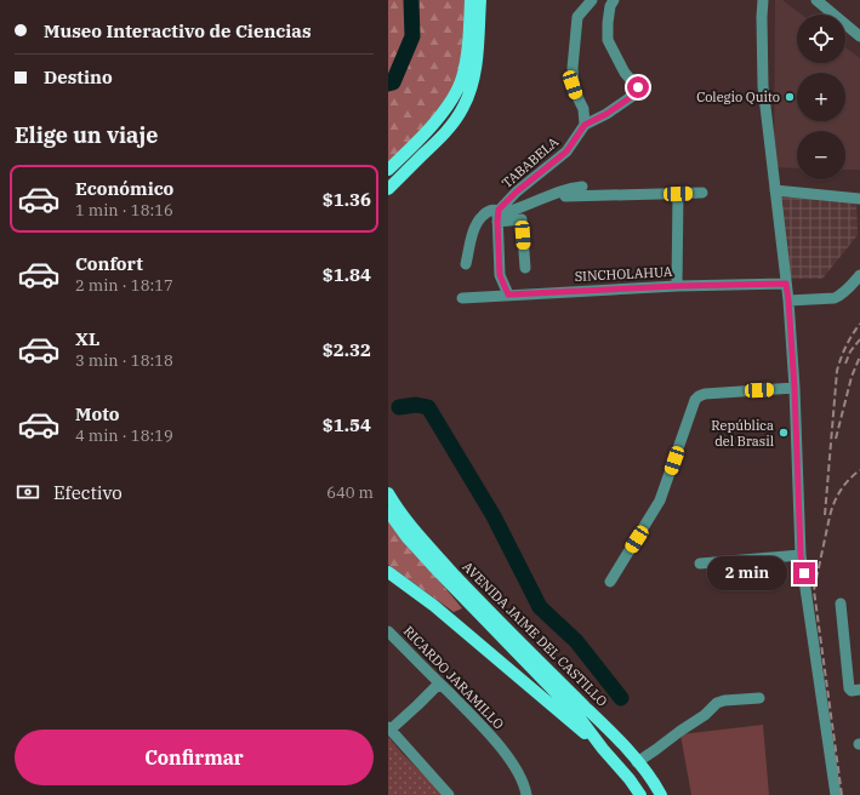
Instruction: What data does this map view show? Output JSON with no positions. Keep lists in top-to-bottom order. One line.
{"streets":{"main road":["AVENIDA JAIME DEL CASTILLO"],"street":["TABABELA","SINCHOLAHUA","RICARDO JARAMILLO"]},"places":["Colegio Quito","República del Brasil"],"page":{"banner":["Museo Interactivo de Ciencias","Destino"],"map_buttons":["+","−"],"heading":"Elige un viaje","list":[{"name":"Económico","note":"1 min · 18:16","value":"$1.36"},{"name":"Confort","note":"2 min · 18:17","value":"$1.84"},{"name":"XL","note":"3 min · 18:18","value":"$2.32"},{"name":"Moto","note":"4 min · 18:19","value":"$1.54"}],"pay":["Efectivo","640 m"],"bubble":"2 min","buttons":"Confirmar"}}
